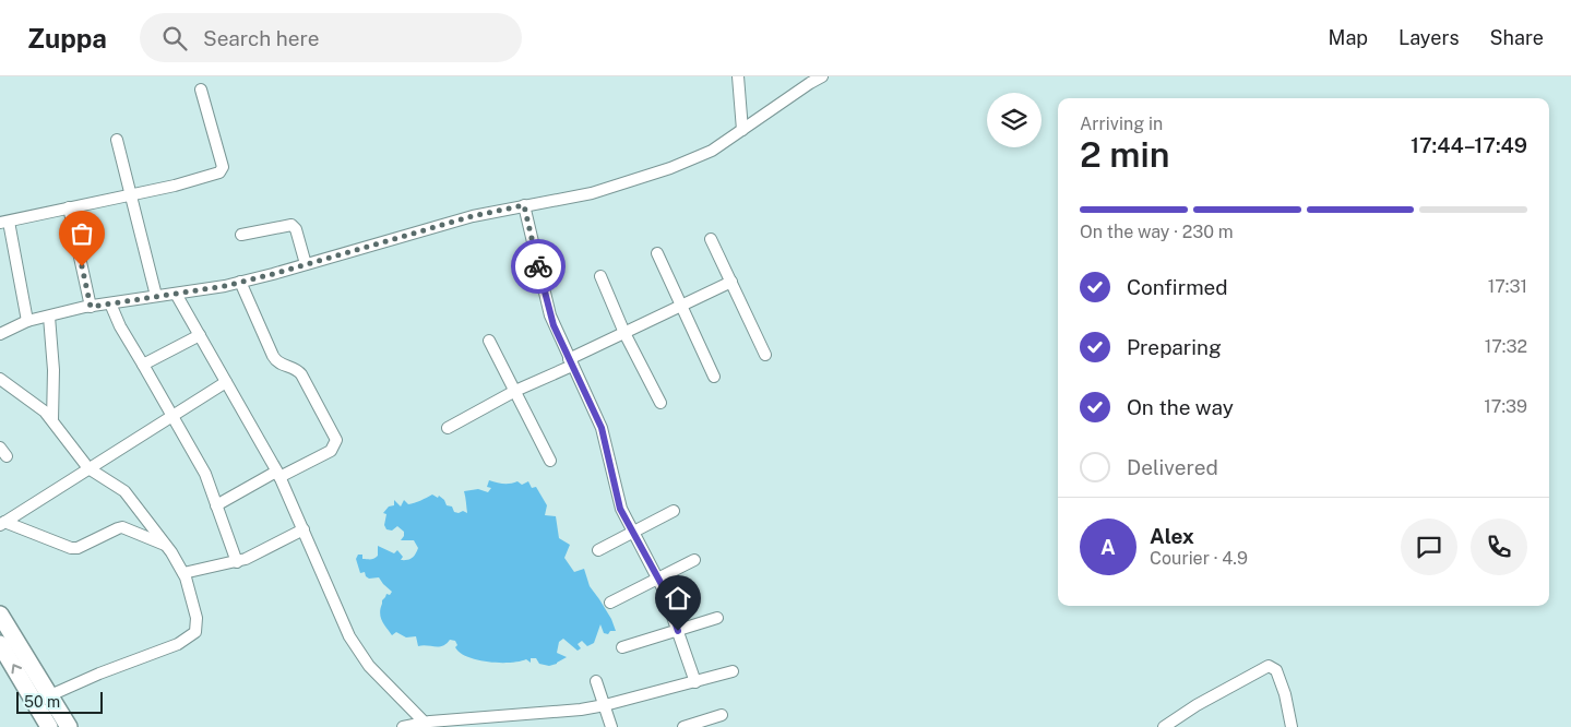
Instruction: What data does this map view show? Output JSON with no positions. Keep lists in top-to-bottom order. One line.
{"scale_bar":"50 m","page":{"header":"Zuppa","search":"Search here","nav":["Map","Layers","Share"],"heading":["2 min","Arriving in","17:44–17:49"],"panel":["Alex","Courier · 4.9"],"bar":"On the way · 230 m","list":[["Confirmed","17:31"],["Preparing","17:32"],["On the way","17:39"],"Delivered"],"round":"A","scale":"50 m"}}
